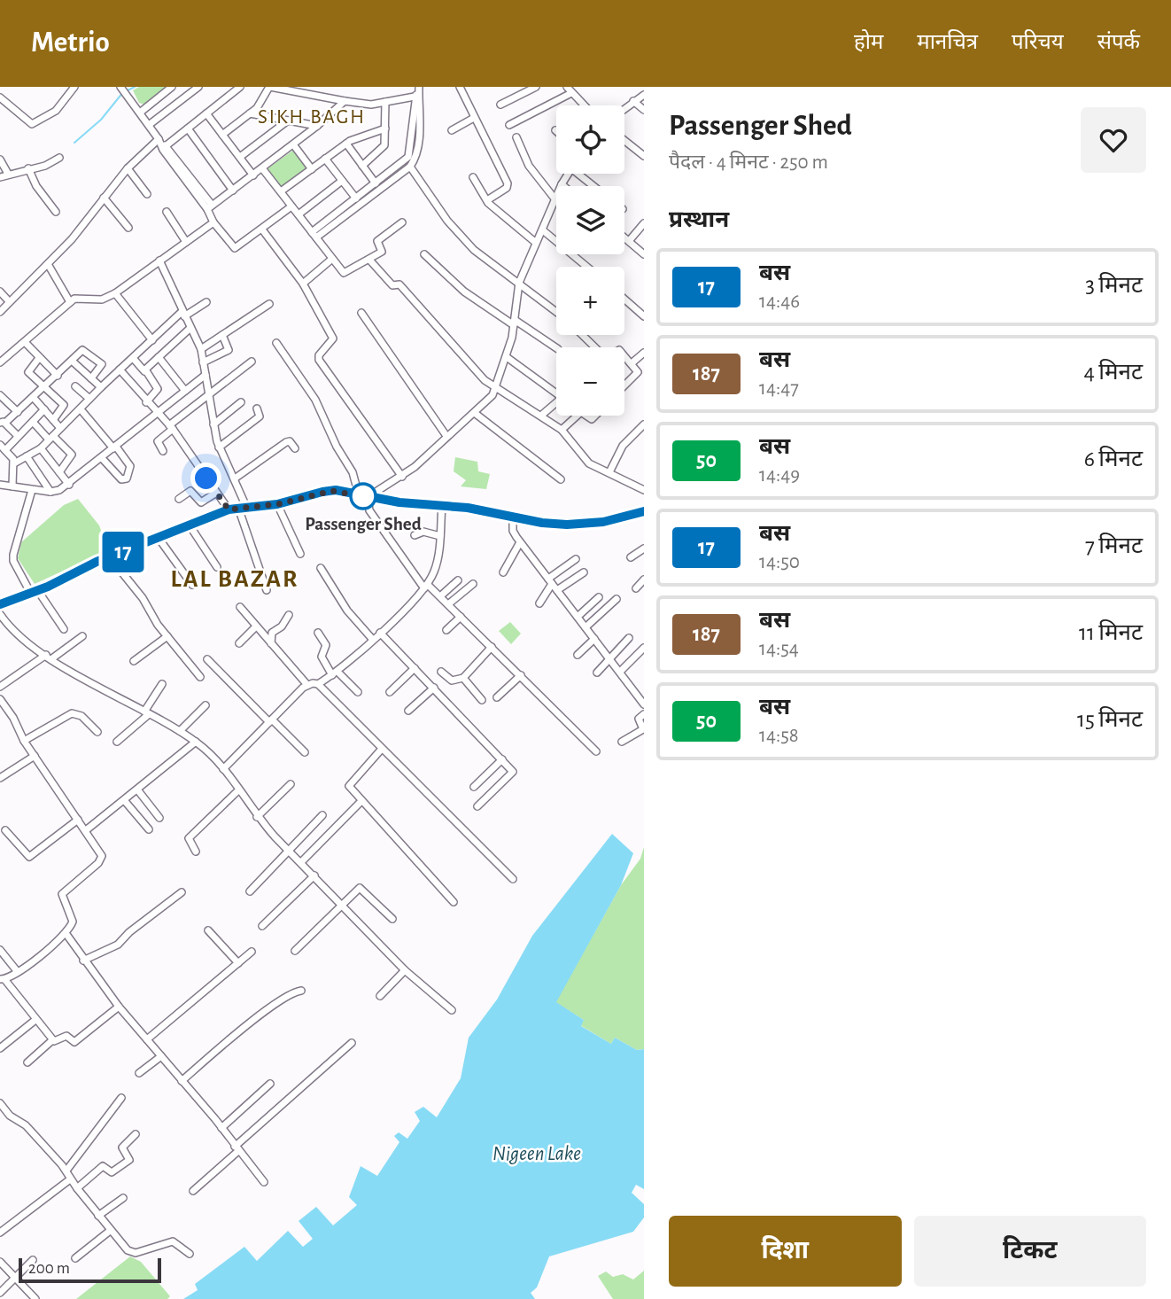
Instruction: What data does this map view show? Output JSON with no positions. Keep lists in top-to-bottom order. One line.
{"districts":["SIKH BAGH","LAL BAZAR"],"water":["Nigeen Lake"],"places":["Passenger Shed"],"lines":["bus line 17"],"scale_bar":"200 m","page":{"header":"Metrio","nav":["होम","मानचित्र","परिचय","संपर्क"],"on_map":"17","heading":[["Passenger Shed","पैदल · 4 मिनट · 250 m"],"प्रस्थान"],"map_buttons":["+","−"],"list":[{"mark":"17","name":"बस","note":"14:46","value":"3 मिनट"},{"mark":"187","name":"बस","note":"14:47","value":"4 मिनट"},{"mark":"50","name":"बस","note":"14:49","value":"6 मिनट"},{"mark":"17","name":"बस","note":"14:50","value":"7 मिनट"},{"mark":"187","name":"बस","note":"14:54","value":"11 मिनट"},{"mark":"50","name":"बस","note":"14:58","value":"15 मिनट"}],"buttons":["दिशा","टिकट"],"scale":"200 m"}}
